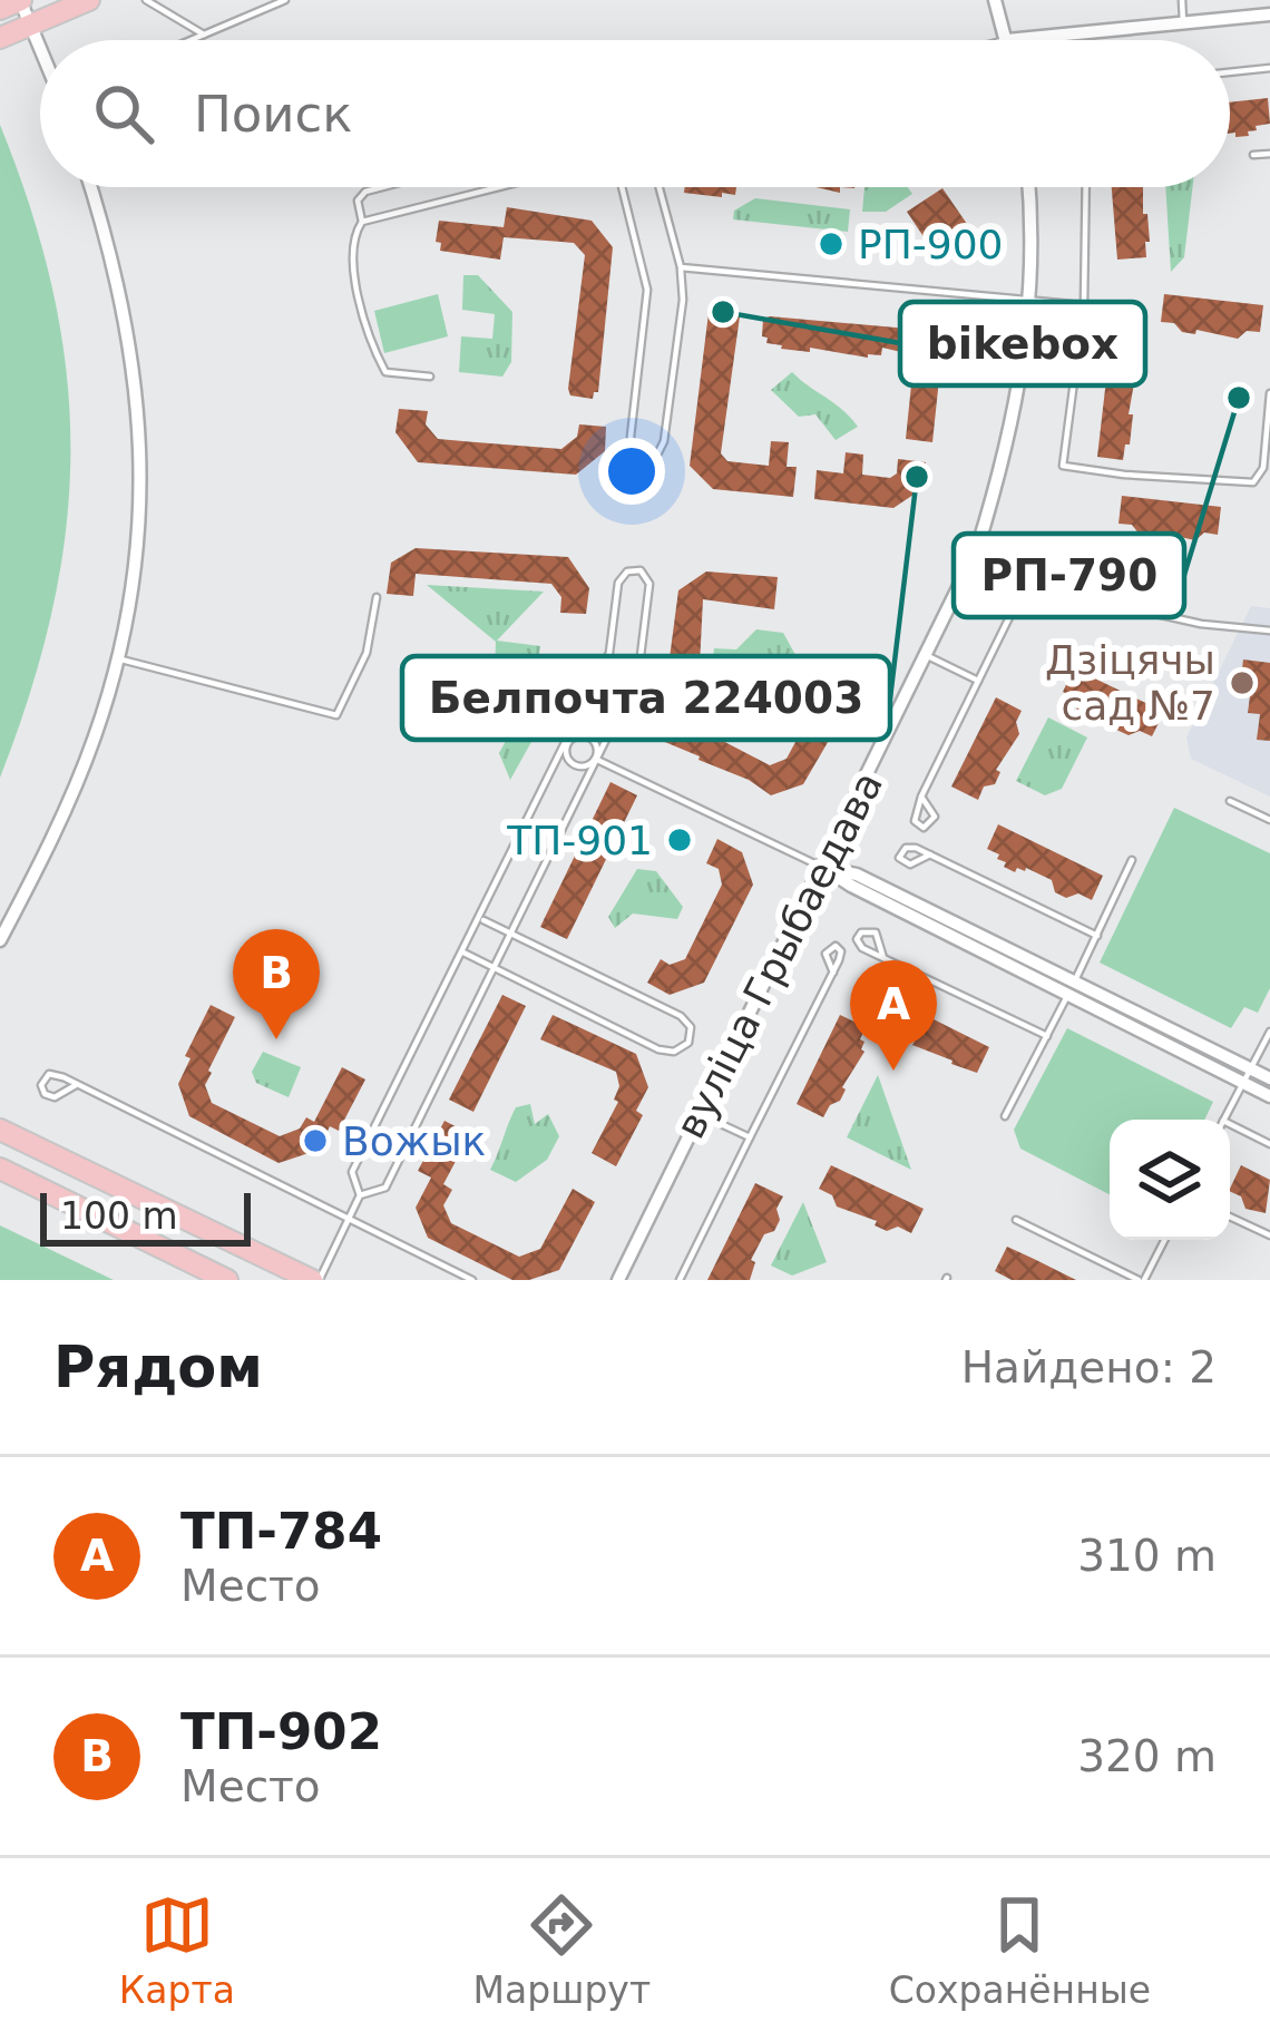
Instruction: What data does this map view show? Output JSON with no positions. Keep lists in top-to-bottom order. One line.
{"streets":{"street":["вуліца Грыбаедава"]},"places":["РП-900","bikebox","РП-790","Белпочта 224003","Дзіцячы сад №7","ТП-901","Вожык"],"scale_bar":"100 m","page":{"search":"Поиск","pins":["B","A"],"scale":"100 m","heading":["Рядом","Найдено: 2"],"list":[{"mark":"A","name":"ТП-784","note":"Место","value":"310 m"},{"mark":"B","name":"ТП-902","note":"Место","value":"320 m"}],"nav":["Карта","Маршрут","Сохранённые"]}}
